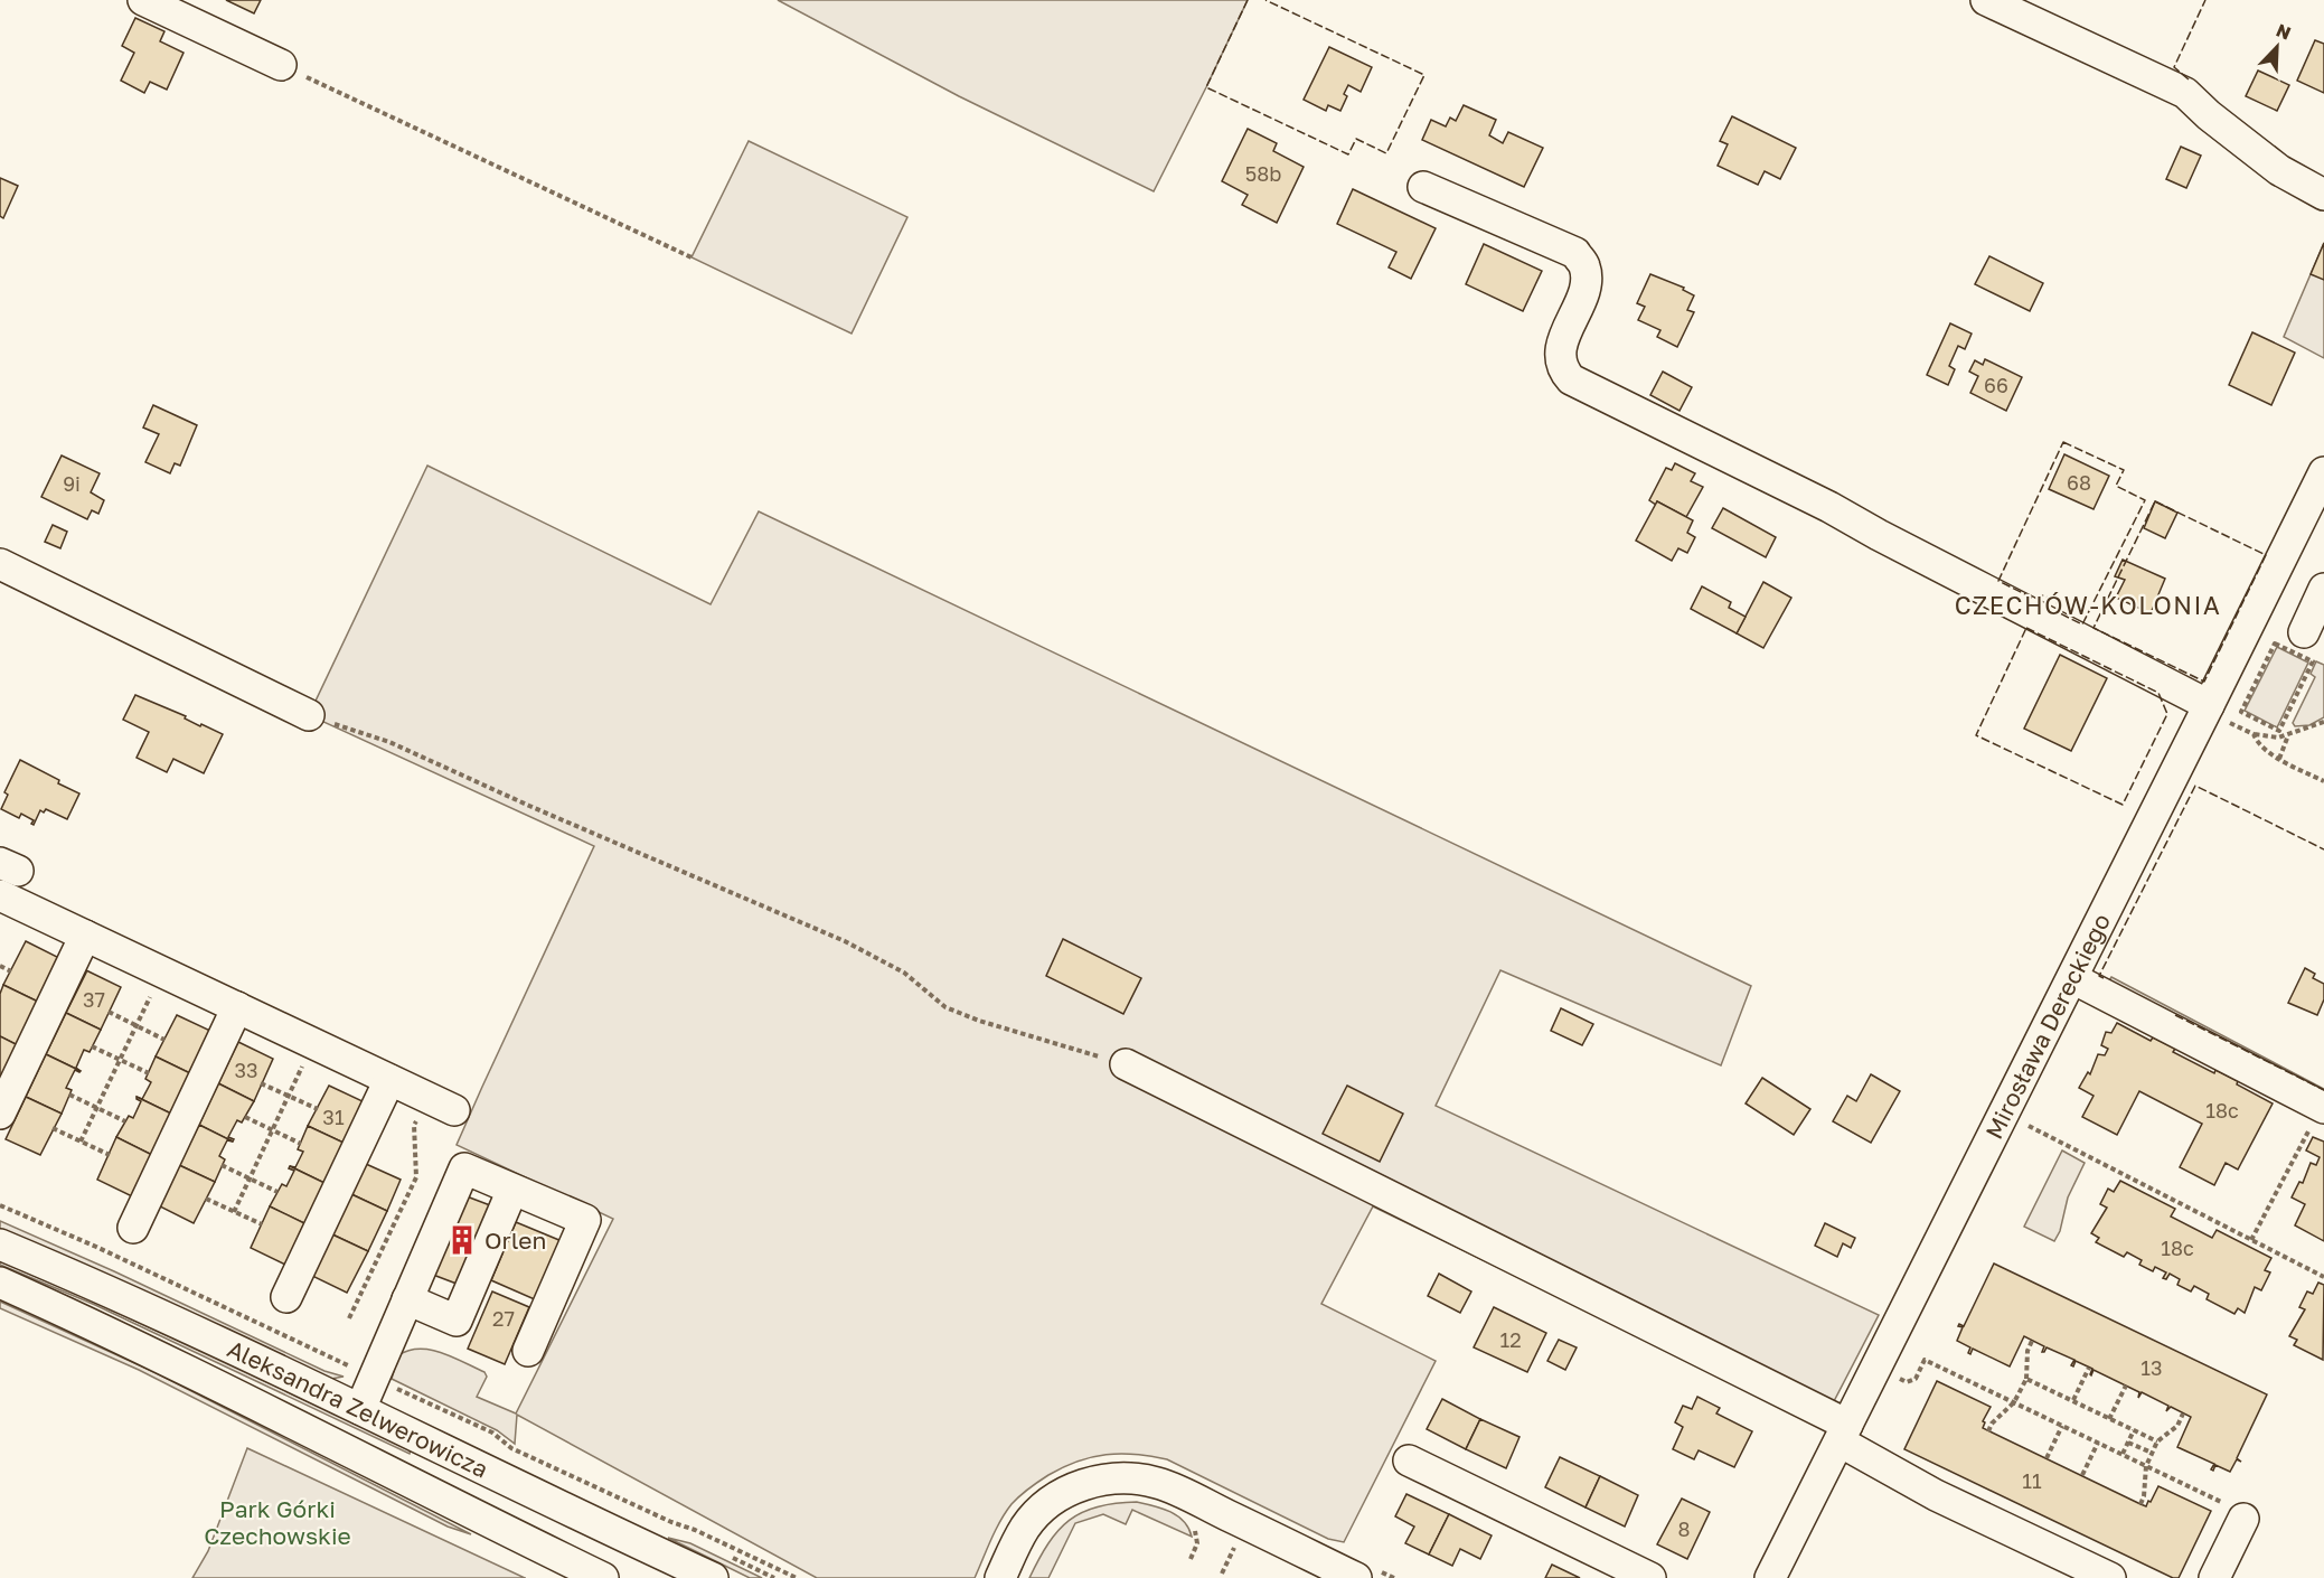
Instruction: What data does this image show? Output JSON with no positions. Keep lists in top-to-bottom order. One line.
{"streets":{"street":["Mirosława Dereckiego","Aleksandra Zelwerowicza"]},"districts":["CZECHÓW-KOLONIA"],"parks":["Park Górki Czechowskie"],"places":{"building":["Orlen"]},"house_numbers":["58b","66","68","9i","37","33","18c","31","18c","27","12","13","11","8"],"north":"top right"}
